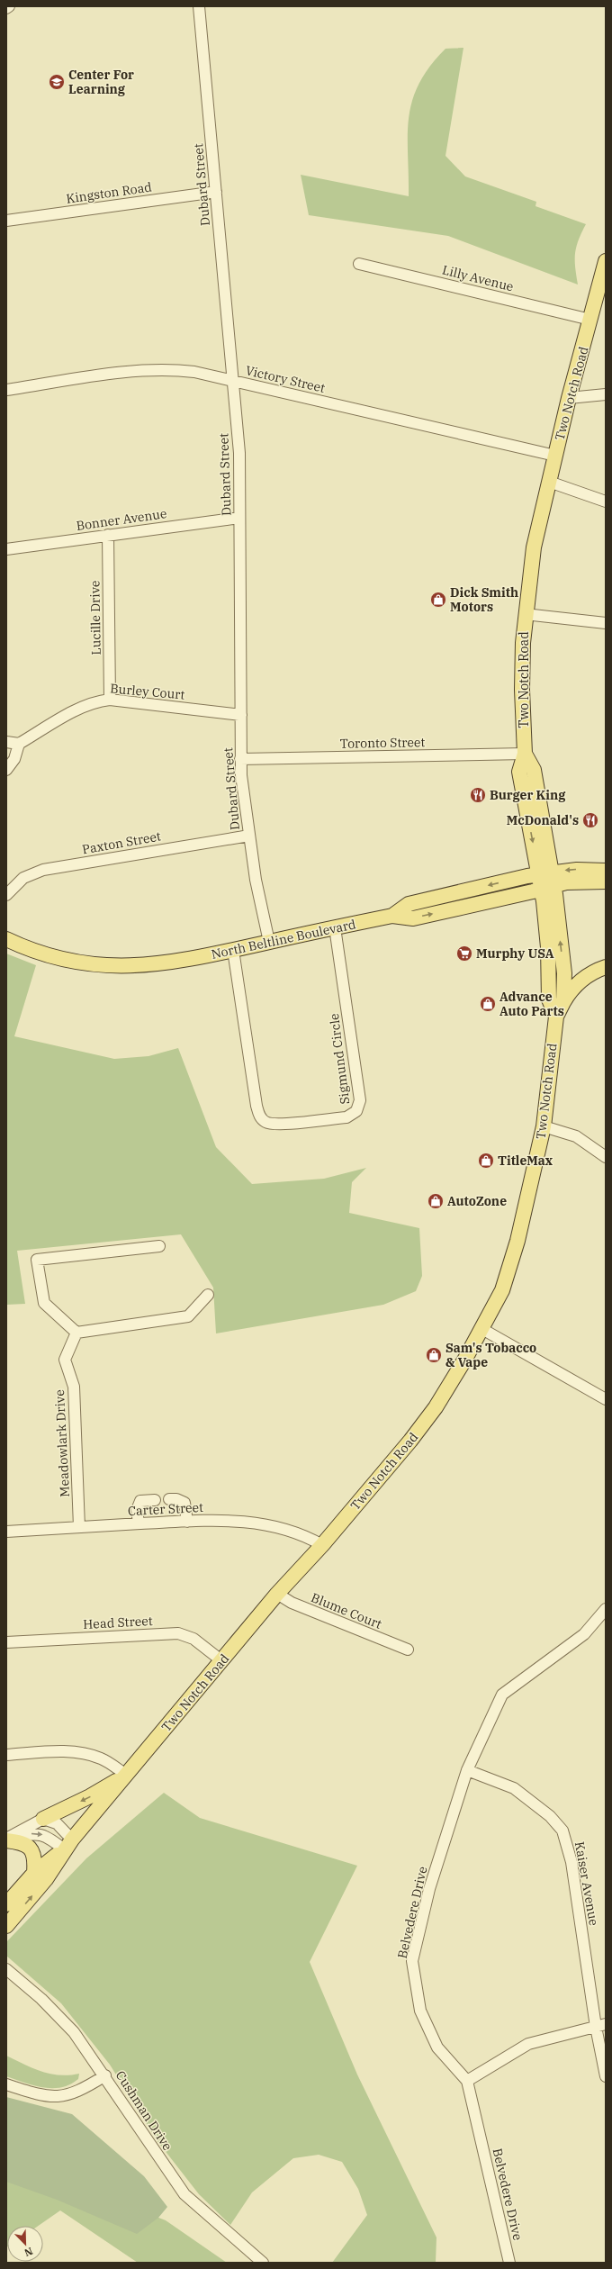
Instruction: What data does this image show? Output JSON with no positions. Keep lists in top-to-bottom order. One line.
{"streets":{"main road":["Two Notch Road","North Beltline Boulevard"],"street":["Dubard Street","Kingston Road","Lilly Avenue","Victory Street","Bonner Avenue","Lucille Drive","Burley Court","Toronto Street","Paxton Street","Sigmund Circle","Meadowlark Drive","Carter Street","Blume Court","Head Street","Kaiser Avenue","Belvedere Drive","Cushman Drive"]},"crossings":[["Dubard Street","Kingston Road"],["Dubard Street","Victory Street"],["Dubard Street","Bonner Avenue"],["Dubard Street","Burley Court"],["Dubard Street","Toronto Street"],["Dubard Street","Paxton Street"],["Dubard Street","North Beltline Boulevard"],["Lilly Avenue","Two Notch Road"],["Victory Street","Two Notch Road"],["Two Notch Road","Toronto Street"],["Two Notch Road","North Beltline Boulevard"],["Two Notch Road","Carter Street"],["Two Notch Road","Blume Court"],["Two Notch Road","Head Street"],["Bonner Avenue","Lucille Drive"],["Lucille Drive","Burley Court"],["North Beltline Boulevard","Sigmund Circle"],["Meadowlark Drive","Carter Street"],["Kaiser Avenue","Belvedere Drive"]],"places":{"school or university":["Center For Learning"],"shop":["Dick Smith Motors","Advance Auto Parts","TitleMax","AutoZone","Sam's Tobacco & Vape"],"restaurant":["Burger King","McDonald's"],"supermarket":["Murphy USA"]},"north":"bottom right"}
